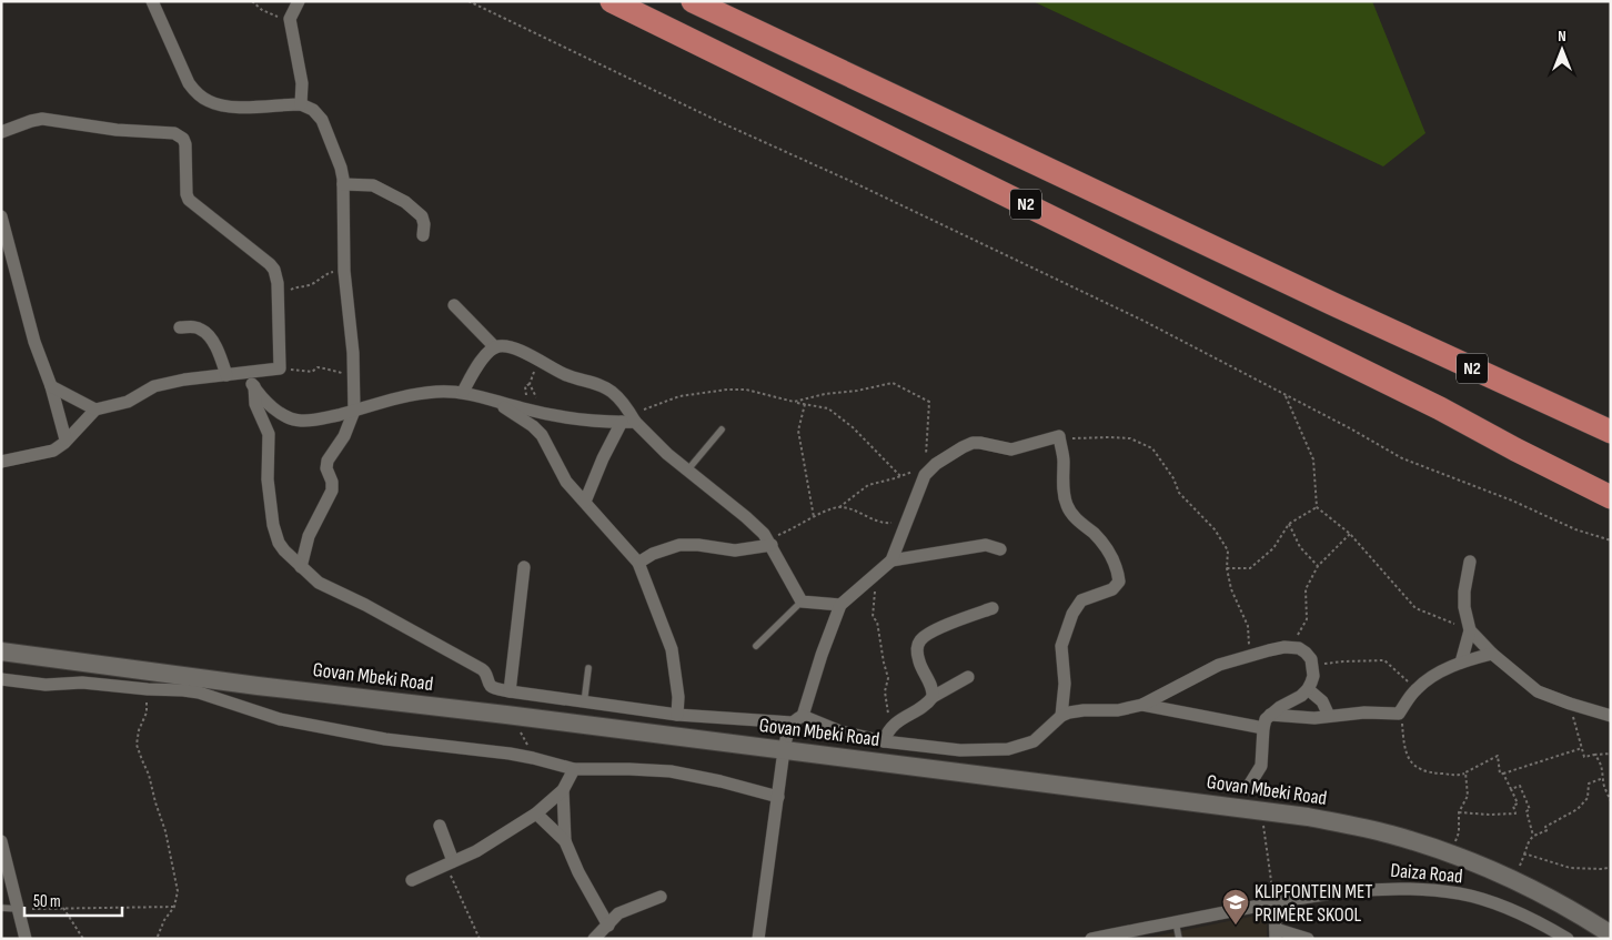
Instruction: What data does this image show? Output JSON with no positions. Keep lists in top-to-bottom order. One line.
{"streets":{"highway":["N2"],"main road":["Govan Mbeki Road"],"street":["Daiza Road"]},"places":{"school or university":["KLIPFONTEIN MET PRIMÊRE SKOOL"]},"scale_bar":"50 m","north":"top"}
